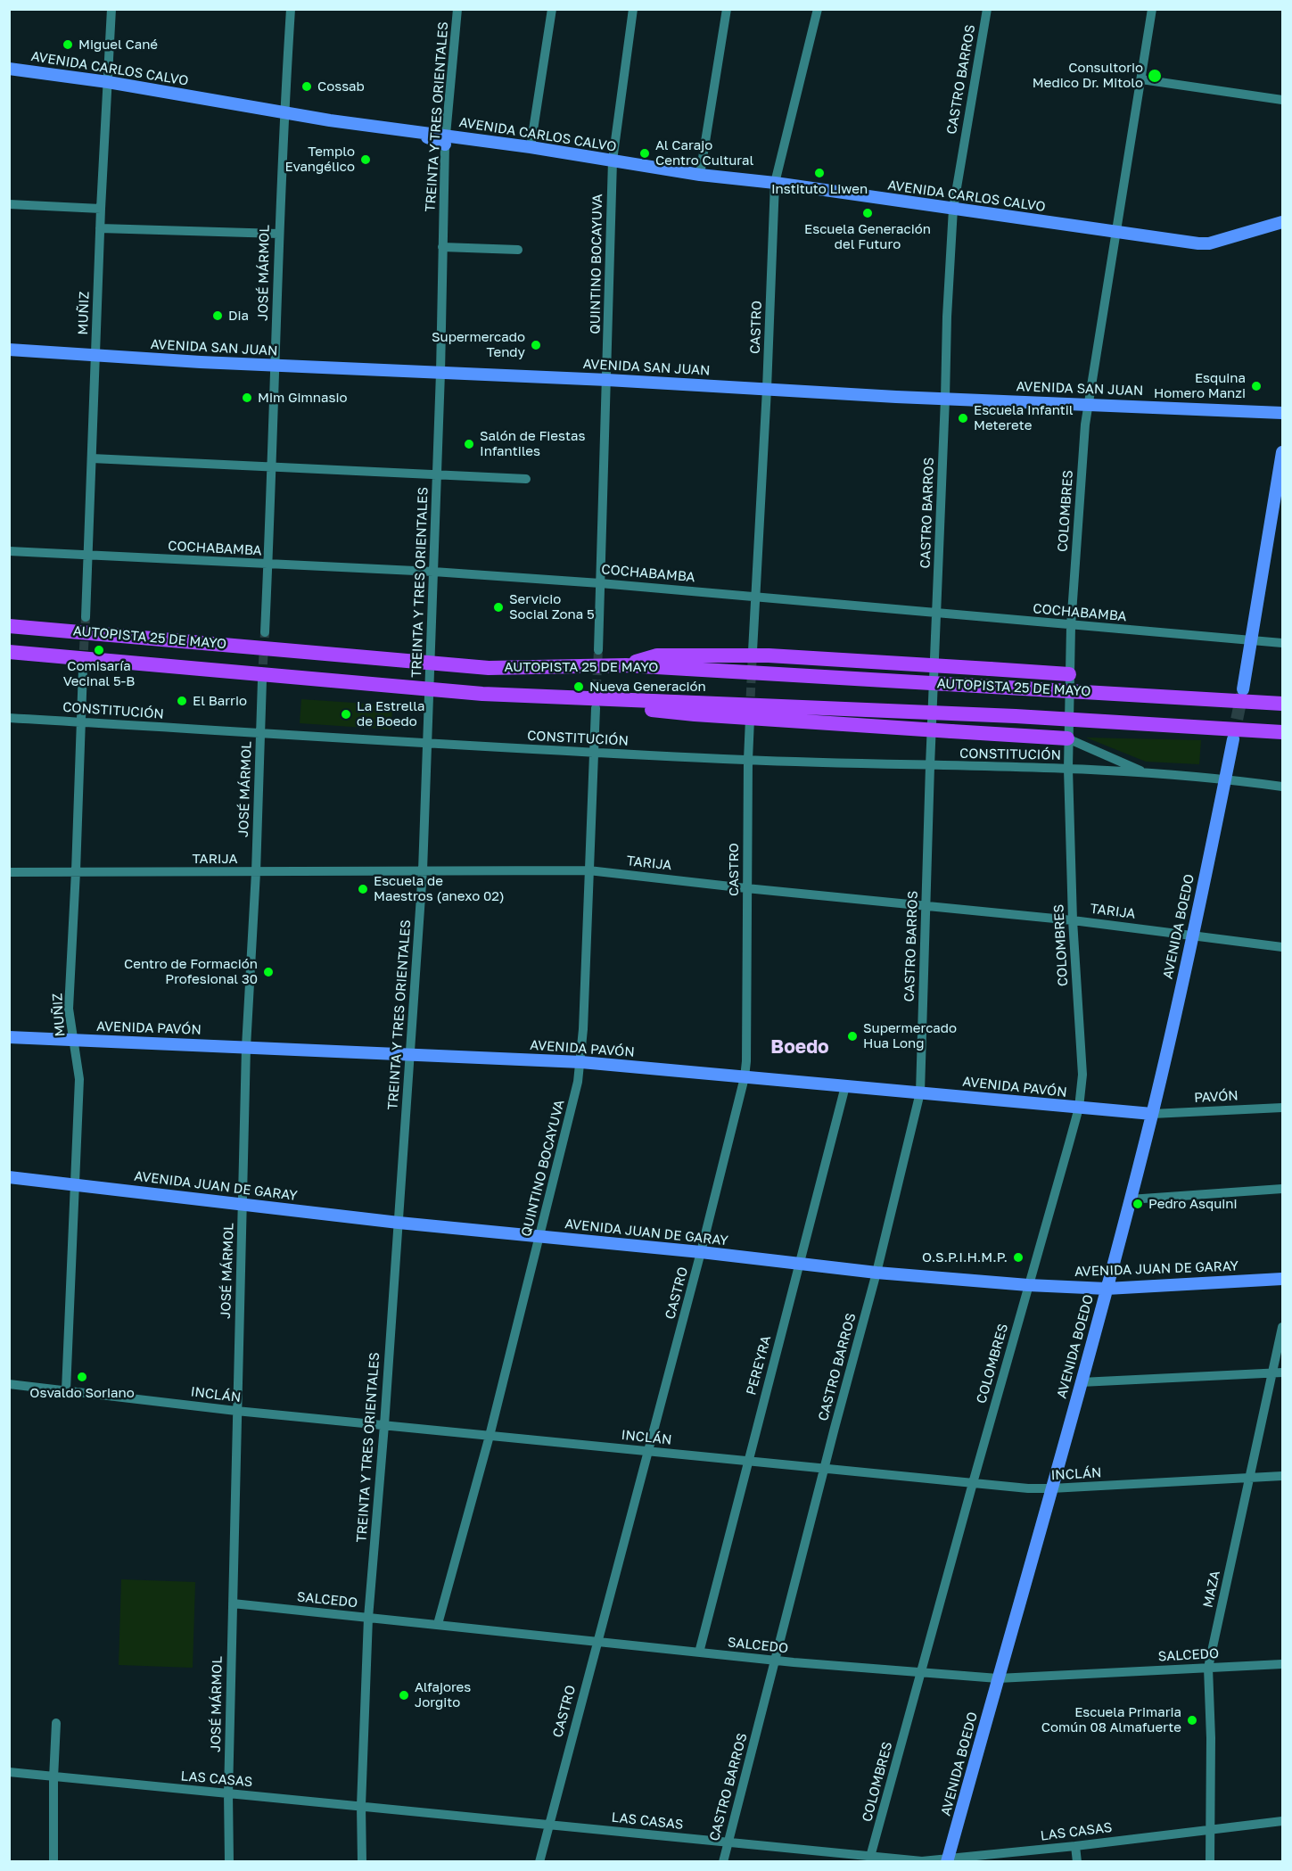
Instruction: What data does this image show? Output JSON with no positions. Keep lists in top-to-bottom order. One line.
{"streets":{"highway":["AUTOPISTA 25 DE MAYO"],"main road":["AVENIDA CARLOS CALVO","AVENIDA SAN JUAN","AVENIDA BOEDO","AVENIDA PAVÓN","AVENIDA JUAN DE GARAY"],"street":["CASTRO BARROS","TREINTA Y TRES ORIENTALES","QUINTINO BOCAYUVA","JOSÉ MÁRMOL","MUÑIZ","CASTRO","COLOMBRES","COCHABAMBA","CONSTITUCIÓN","TARIJA","PAVÓN","PEREYRA","INCLÁN","MAZA","SALCEDO","LAS CASAS"]},"crossings":[["AVENIDA CARLOS CALVO","CASTRO BARROS"],["AVENIDA CARLOS CALVO","TREINTA Y TRES ORIENTALES"],["AVENIDA CARLOS CALVO","QUINTINO BOCAYUVA"],["AVENIDA CARLOS CALVO","JOSÉ MÁRMOL"],["AVENIDA CARLOS CALVO","MUÑIZ"],["AVENIDA CARLOS CALVO","CASTRO"],["AVENIDA CARLOS CALVO","COLOMBRES"],["CASTRO BARROS","AVENIDA SAN JUAN"],["CASTRO BARROS","COCHABAMBA"],["CASTRO BARROS","CONSTITUCIÓN"],["CASTRO BARROS","TARIJA"],["CASTRO BARROS","AVENIDA PAVÓN"],["CASTRO BARROS","AVENIDA JUAN DE GARAY"],["CASTRO BARROS","INCLÁN"],["CASTRO BARROS","SALCEDO"],["CASTRO BARROS","LAS CASAS"],["TREINTA Y TRES ORIENTALES","AVENIDA SAN JUAN"],["TREINTA Y TRES ORIENTALES","COCHABAMBA"],["TREINTA Y TRES ORIENTALES","CONSTITUCIÓN"],["TREINTA Y TRES ORIENTALES","TARIJA"],["TREINTA Y TRES ORIENTALES","AVENIDA PAVÓN"],["TREINTA Y TRES ORIENTALES","AVENIDA JUAN DE GARAY"],["TREINTA Y TRES ORIENTALES","INCLÁN"],["TREINTA Y TRES ORIENTALES","SALCEDO"],["TREINTA Y TRES ORIENTALES","LAS CASAS"],["QUINTINO BOCAYUVA","AVENIDA SAN JUAN"],["QUINTINO BOCAYUVA","COCHABAMBA"],["QUINTINO BOCAYUVA","CONSTITUCIÓN"],["QUINTINO BOCAYUVA","TARIJA"],["QUINTINO BOCAYUVA","AVENIDA PAVÓN"],["QUINTINO BOCAYUVA","AVENIDA JUAN DE GARAY"],["QUINTINO BOCAYUVA","INCLÁN"],["QUINTINO BOCAYUVA","SALCEDO"],["JOSÉ MÁRMOL","AVENIDA SAN JUAN"],["JOSÉ MÁRMOL","COCHABAMBA"],["JOSÉ MÁRMOL","CONSTITUCIÓN"],["JOSÉ MÁRMOL","TARIJA"],["JOSÉ MÁRMOL","AVENIDA PAVÓN"],["JOSÉ MÁRMOL","AVENIDA JUAN DE GARAY"],["JOSÉ MÁRMOL","INCLÁN"],["JOSÉ MÁRMOL","SALCEDO"],["JOSÉ MÁRMOL","LAS CASAS"],["MUÑIZ","AVENIDA SAN JUAN"],["MUÑIZ","COCHABAMBA"],["MUÑIZ","CONSTITUCIÓN"],["MUÑIZ","TARIJA"],["MUÑIZ","AVENIDA PAVÓN"],["MUÑIZ","AVENIDA JUAN DE GARAY"],["MUÑIZ","INCLÁN"],["CASTRO","AVENIDA SAN JUAN"],["CASTRO","COCHABAMBA"],["CASTRO","CONSTITUCIÓN"],["CASTRO","TARIJA"],["CASTRO","AVENIDA PAVÓN"],["CASTRO","AVENIDA JUAN DE GARAY"],["CASTRO","INCLÁN"],["CASTRO","SALCEDO"],["CASTRO","LAS CASAS"],["AVENIDA SAN JUAN","COLOMBRES"],["COLOMBRES","COCHABAMBA"],["COLOMBRES","CONSTITUCIÓN"],["COLOMBRES","TARIJA"],["COLOMBRES","AVENIDA PAVÓN"],["COLOMBRES","AVENIDA JUAN DE GARAY"],["COLOMBRES","INCLÁN"],["COLOMBRES","SALCEDO"],["COLOMBRES","LAS CASAS"],["CONSTITUCIÓN","AVENIDA BOEDO"],["TARIJA","AVENIDA BOEDO"],["AVENIDA BOEDO","AVENIDA PAVÓN"],["AVENIDA BOEDO","PAVÓN"],["AVENIDA BOEDO","AVENIDA JUAN DE GARAY"],["AVENIDA BOEDO","INCLÁN"],["AVENIDA BOEDO","SALCEDO"],["AVENIDA BOEDO","LAS CASAS"],["AVENIDA PAVÓN","PAVÓN"],["AVENIDA PAVÓN","PEREYRA"],["AVENIDA JUAN DE GARAY","PEREYRA"],["PEREYRA","INCLÁN"],["PEREYRA","SALCEDO"],["INCLÁN","MAZA"],["MAZA","SALCEDO"],["MAZA","LAS CASAS"]],"districts":["Boedo"],"places":["Miguel Cané","Consultorio Medico Dr. Mitolo","Cossab","Al Carajo Centro Cultural","Templo Evangélico","Instituto Liwen","Escuela Generación del Futuro","Dia","Supermercado Tendy","Esquina Homero Manzi","Mim Gimnasio","Escuela Infantil Meterete","Salón de Fiestas Infantiles","Servicio Social Zona 5","Comisaría Vecinal 5-B","Nueva Generación","El Barrio","La Estrella de Boedo","Escuela de Maestros (anexo 02)","Centro de Formación Profesional 30","Supermercado Hua Long","Pedro Asquini","O.S.P.I.H.M.P.","Osvaldo Soriano","Alfajores Jorgito","Escuela Primaria Común 08 Almafuerte"]}
